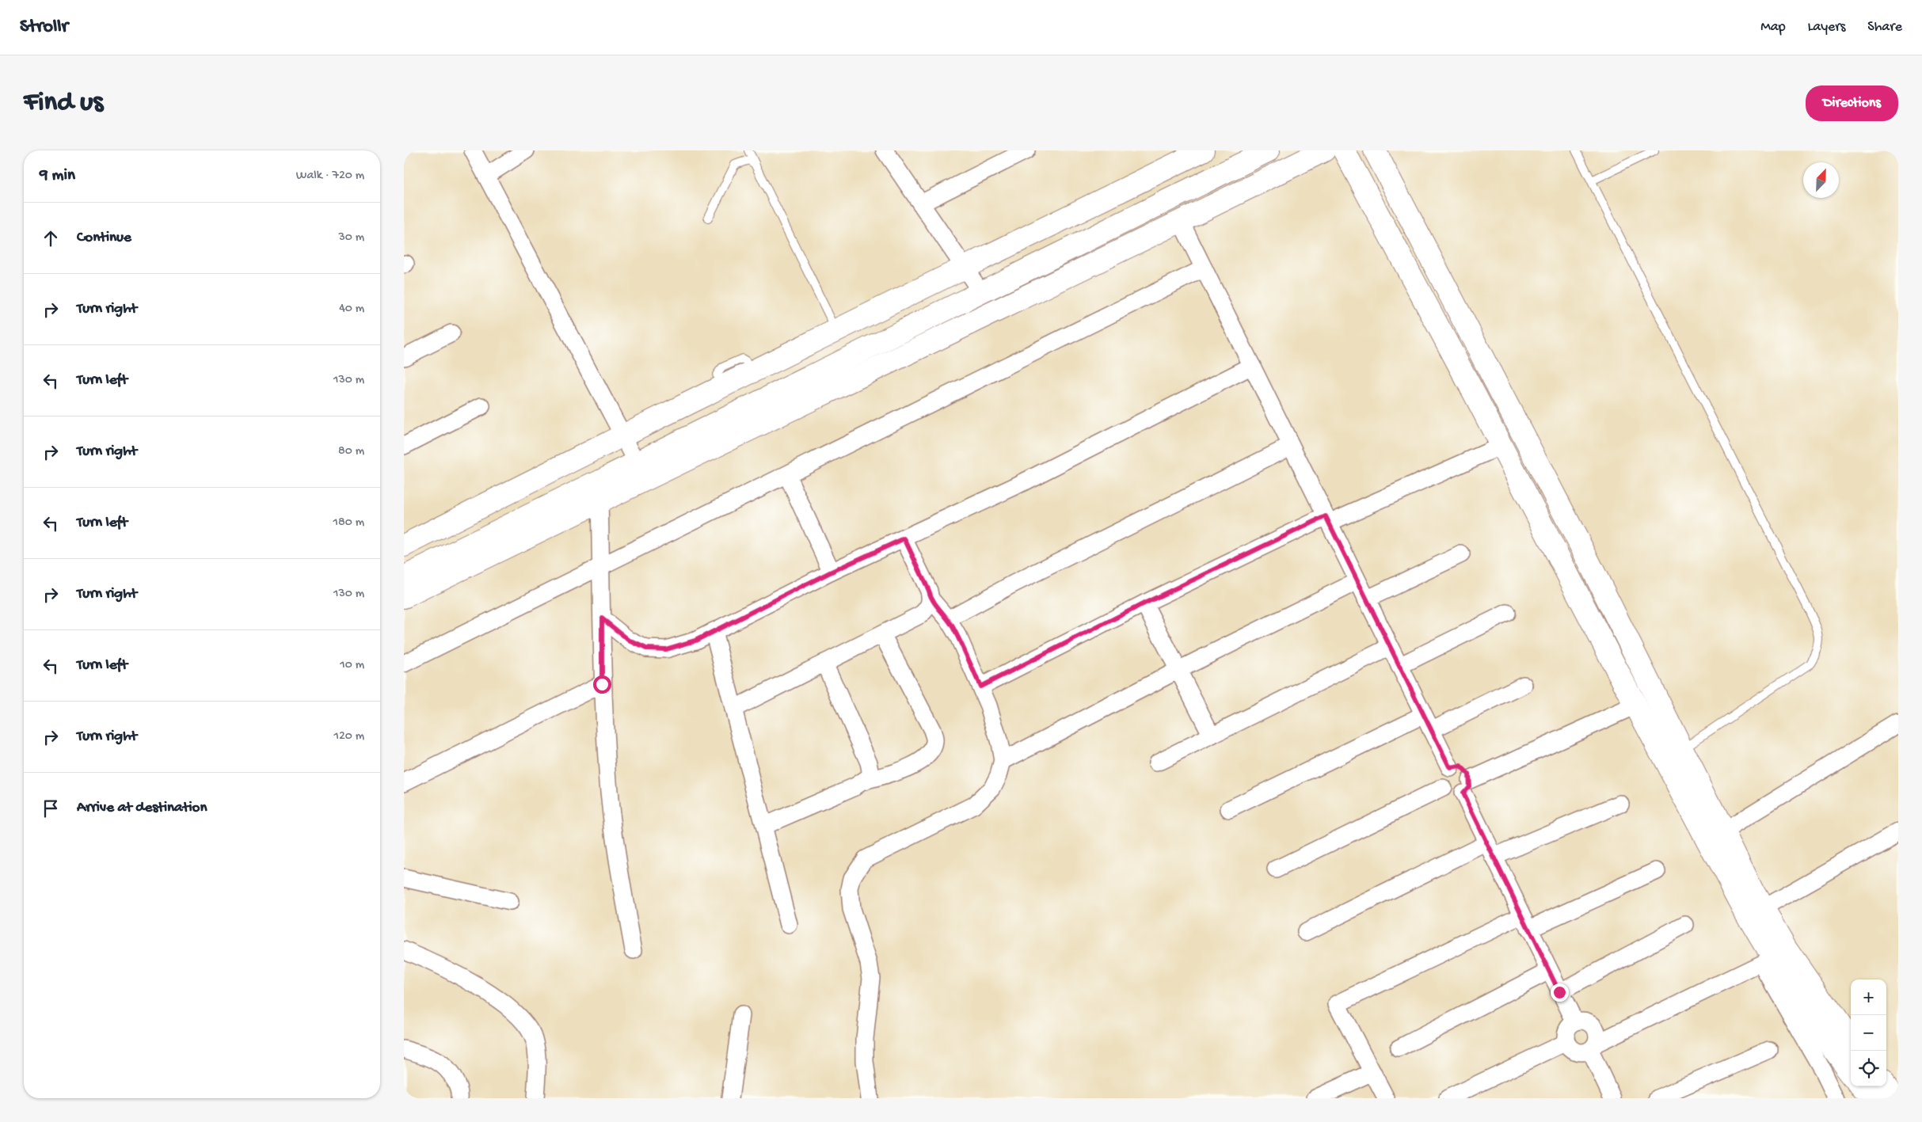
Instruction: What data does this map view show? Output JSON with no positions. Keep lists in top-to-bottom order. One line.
{"north":"top right","page":{"header":"Strollr","nav":["Map","Layers","Share"],"buttons":"Directions","title":"Find us","heading":["9 min","Walk · 720 m"],"list":[["Continue","30 m"],["Turn right","40 m"],["Turn left","130 m"],["Turn right","80 m"],["Turn left","180 m"],["Turn right","130 m"],["Turn left","10 m"],["Turn right","120 m"],"Arrive at destination"],"map_buttons":["+","−"]}}
